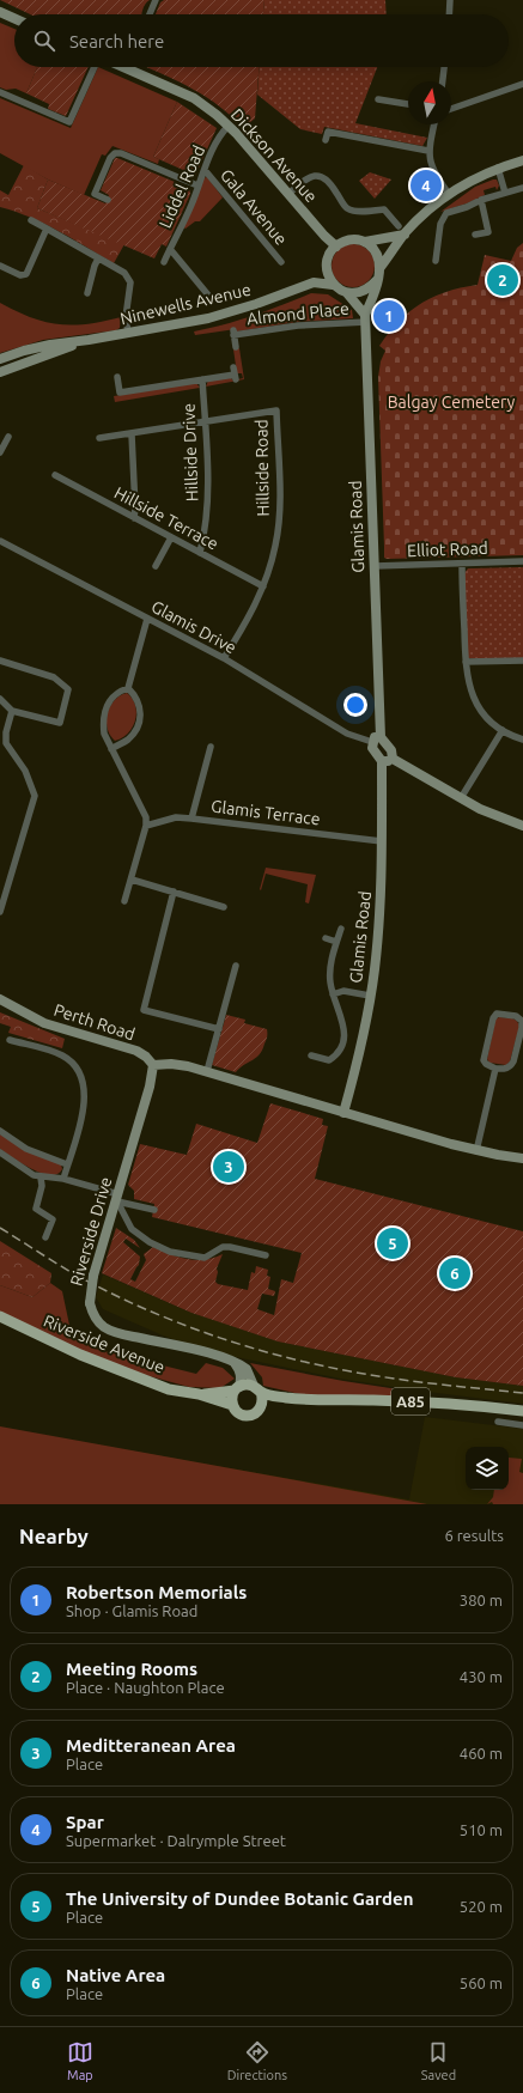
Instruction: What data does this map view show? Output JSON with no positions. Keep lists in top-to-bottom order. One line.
{"streets":{"main road":["Riverside Avenue","A85"],"street":["Dickson Avenue","Liddel Road","Gala Avenue","Ninewells Avenue","Almond Place","Hillside Drive","Hillside Road","Hillside Terrace","Glamis Road","Elliot Road","Glamis Drive","Glamis Terrace","Perth Road","Riverside Drive"]},"crossings":[["Dickson Avenue","Liddel Road"],["Dickson Avenue","Ninewells Avenue"],["Dickson Avenue","Glamis Road"],["Liddel Road","Gala Avenue"],["Ninewells Avenue","Glamis Road"],["Almond Place","Glamis Road"],["Hillside Drive","Hillside Road"],["Hillside Drive","Hillside Terrace"],["Hillside Road","Hillside Terrace"],["Hillside Road","Glamis Drive"],["Glamis Road","Elliot Road"],["Glamis Road","Glamis Drive"],["Glamis Road","Glamis Terrace"],["Perth Road","Riverside Drive"],["Riverside Drive","Riverside Avenue"],["Riverside Drive","A85"],["Riverside Avenue","A85"]],"parks":["Balgay Cemetery"],"north":"top","page":{"search":"Search here","pins":["4","2","1","3","5","6"],"heading":["Nearby","6 results"],"list":[{"mark":"1","name":"Robertson Memorials","note":"Shop · Glamis Road","value":"380 m"},{"mark":"2","name":"Meeting Rooms","note":"Place · Naughton Place","value":"430 m"},{"mark":"3","name":"Meditteranean Area","note":"Place","value":"460 m"},{"mark":"4","name":"Spar","note":"Supermarket · Dalrymple Street","value":"510 m"},{"mark":"5","name":"The University of Dundee Botanic Garden","note":"Place","value":"520 m"},{"mark":"6","name":"Native Area","note":"Place","value":"560 m"}],"nav":["Map","Directions","Saved"]}}
